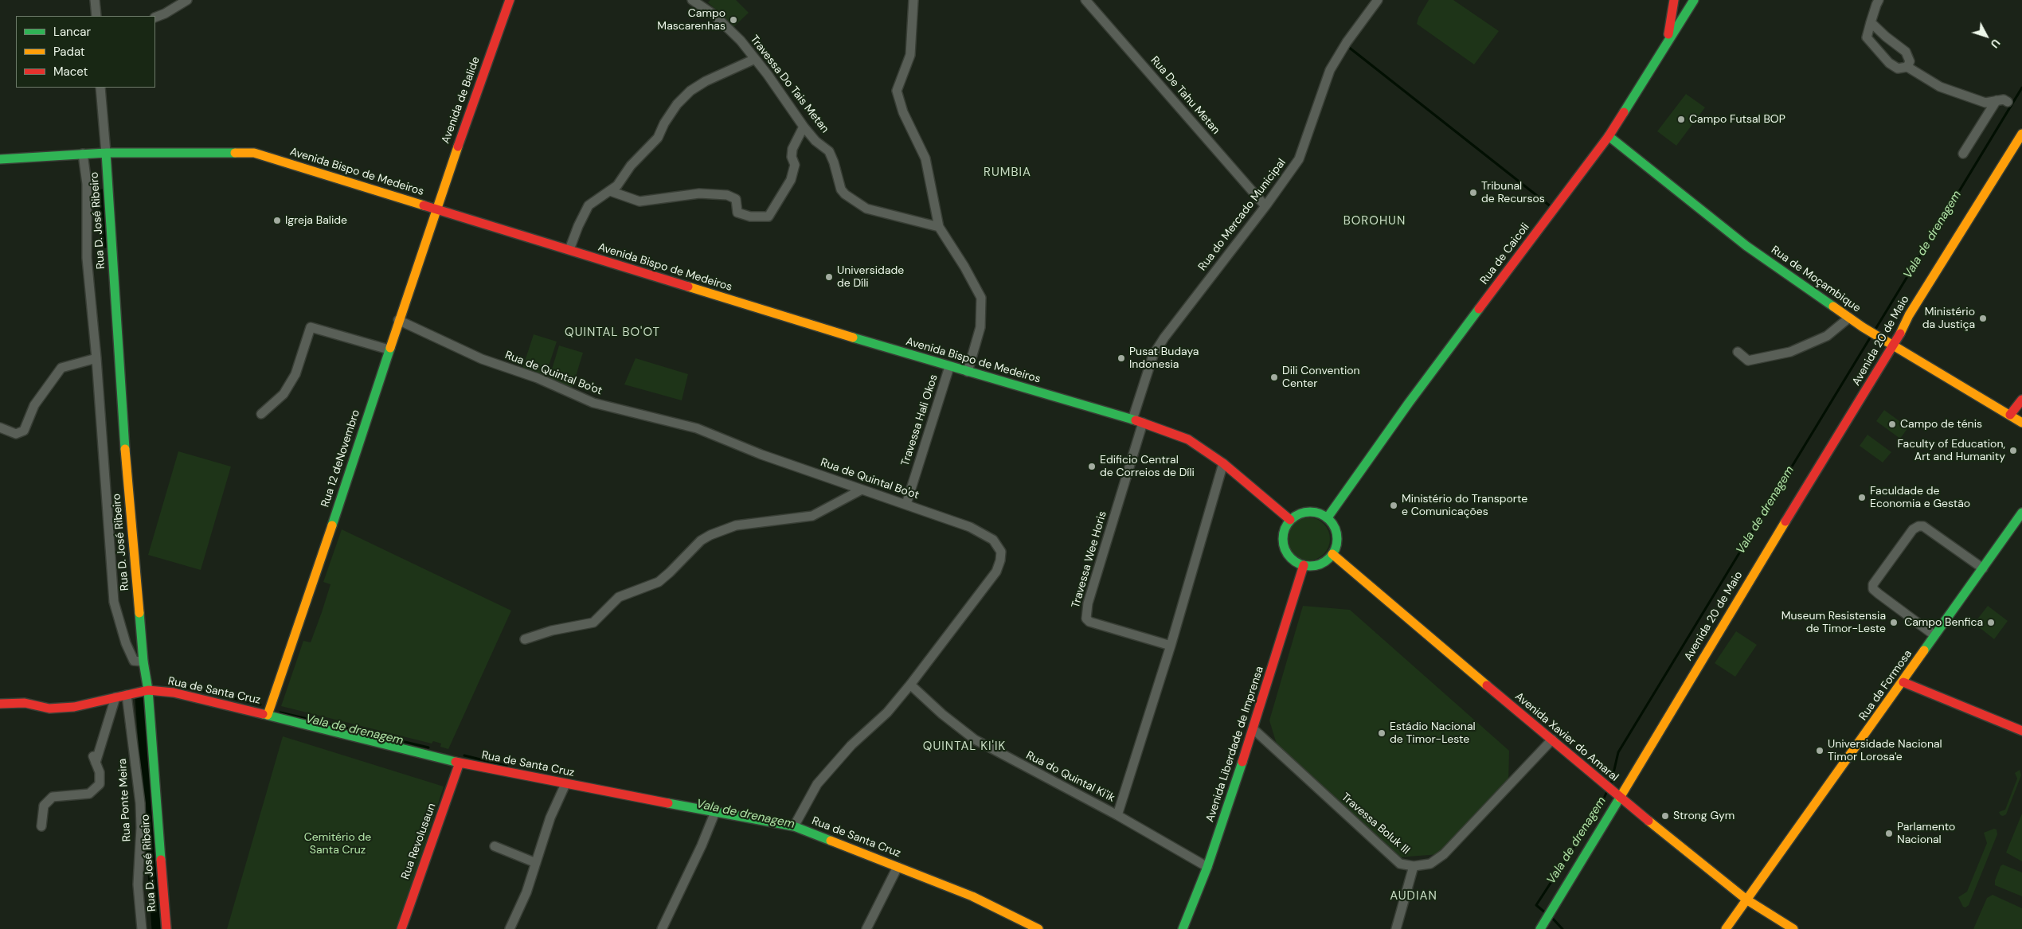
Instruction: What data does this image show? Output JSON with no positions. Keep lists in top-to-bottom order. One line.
{"streets":{"main road":["Avenida de Balide","Avenida Bispo de Medeiros","Rua D. José Ribeiro","Rua de Caicoli","Rua de Moçambique","Avenida 20 de Maio","Rua 12 deNovembro","Rua da Formosa","Rua de Santa Cruz","Avenida Xavier do Amaral","Avenida Liberdade de Imprensa","Rua Revolusaun"],"street":["Travessa Do Tais Metan","Rua De Tahu Metan","Rua do Mercado Municipal","Rua de Quintal Bo'ot","Travessa Hali Okos","Travessa Wee Horis","Rua do Quintal Ki'ik","Rua Ponte Meira","Travessa Boluk III"]},"crossings":[["Rua De Tahu Metan","Rua do Mercado Municipal"],["Avenida de Balide","Avenida Bispo de Medeiros"],["Avenida de Balide","Rua 12 deNovembro"],["Avenida Bispo de Medeiros","Rua do Mercado Municipal"],["Avenida Bispo de Medeiros","Rua D. José Ribeiro"],["Avenida Bispo de Medeiros","Rua de Caicoli"],["Avenida Bispo de Medeiros","Travessa Hali Okos"],["Avenida Bispo de Medeiros","Rua 12 deNovembro"],["Avenida Bispo de Medeiros","Travessa Wee Horis"],["Avenida Bispo de Medeiros","Avenida Xavier do Amaral"],["Avenida Bispo de Medeiros","Avenida Liberdade de Imprensa"],["Rua D. José Ribeiro","Rua de Santa Cruz"],["Rua de Caicoli","Rua de Moçambique"],["Rua de Caicoli","Avenida Xavier do Amaral"],["Rua de Caicoli","Avenida Liberdade de Imprensa"],["Rua de Moçambique","Avenida 20 de Maio"],["Avenida 20 de Maio","Avenida Xavier do Amaral"],["Rua de Quintal Bo'ot","Travessa Hali Okos"],["Rua de Quintal Bo'ot","Rua 12 deNovembro"],["Rua de Quintal Bo'ot","Rua de Santa Cruz"],["Rua de Quintal Bo'ot","Rua do Quintal Ki'ik"],["Rua 12 deNovembro","Rua de Santa Cruz"],["Rua da Formosa","Avenida Xavier do Amaral"],["Rua de Santa Cruz","Rua Ponte Meira"],["Rua de Santa Cruz","Rua Revolusaun"],["Avenida Xavier do Amaral","Avenida Liberdade de Imprensa"],["Avenida Xavier do Amaral","Travessa Boluk III"],["Avenida Liberdade de Imprensa","Rua do Quintal Ki'ik"],["Avenida Liberdade de Imprensa","Travessa Boluk III"]],"districts":["RUMBIA","BOROHUN","QUINTAL BO'OT","QUINTAL KI'IK","AUDIAN"],"water":["Vala de drenagem"],"parks":["Cemitério de Santa Cruz"],"places":["Campo Mascarenhas","Campo Futsal BOP","Tribunal de Recursos","Igreja Balide","Universidade de Díli","Ministério da Justiça","Pusat Budaya Indonesia","Dili Convention Center","Campo de ténis","Faculty of Education, Art and Humanity","Edificio Central de Correios de Díli","Faculdade de Economia e Gestão","Ministério do Transporte e Comunicações","Museum Resistensia de Timor-Leste","Campo Benfica","Estádio Nacional de Timor-Leste","Universidade Nacional Timor Lorosa'e","Strong Gym","Parlamento Nacional"],"legend":["Lancar","Padat","Macet"],"north":"bottom right"}
